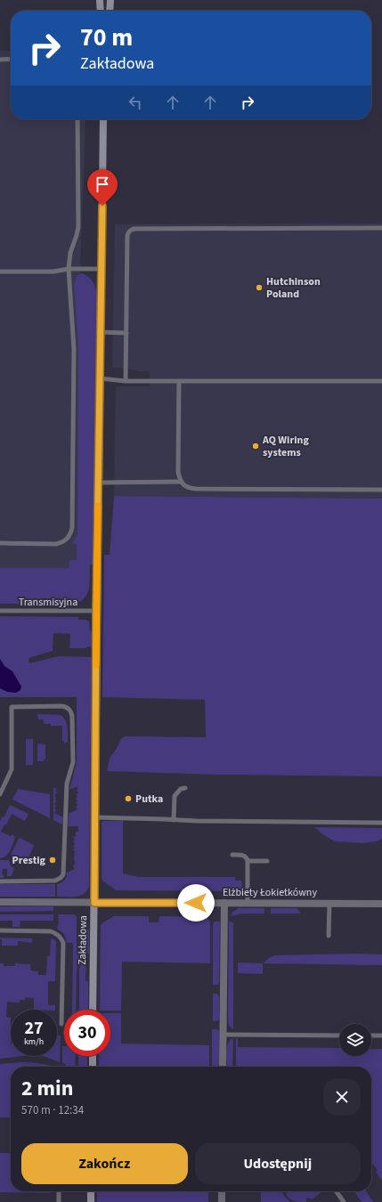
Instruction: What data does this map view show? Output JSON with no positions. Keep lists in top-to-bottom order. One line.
{"streets":{"street":["Elżbiety Łokietkówny","Zakładowa"],"lane":["Transmisyjna"]},"crossings":[["Transmisyjna","Zakładowa"],["Elżbiety Łokietkówny","Zakładowa"]],"places":["Hutchinson Poland","AQ Wiring systems","Putka","Prestig"],"page":{"turn":["70 m","Zakładowa"],"speed":"27 km/h","limit":"30","heading":["2 min","570 m · 12:34"],"buttons":["Zakończ","Udostępnij"]}}
